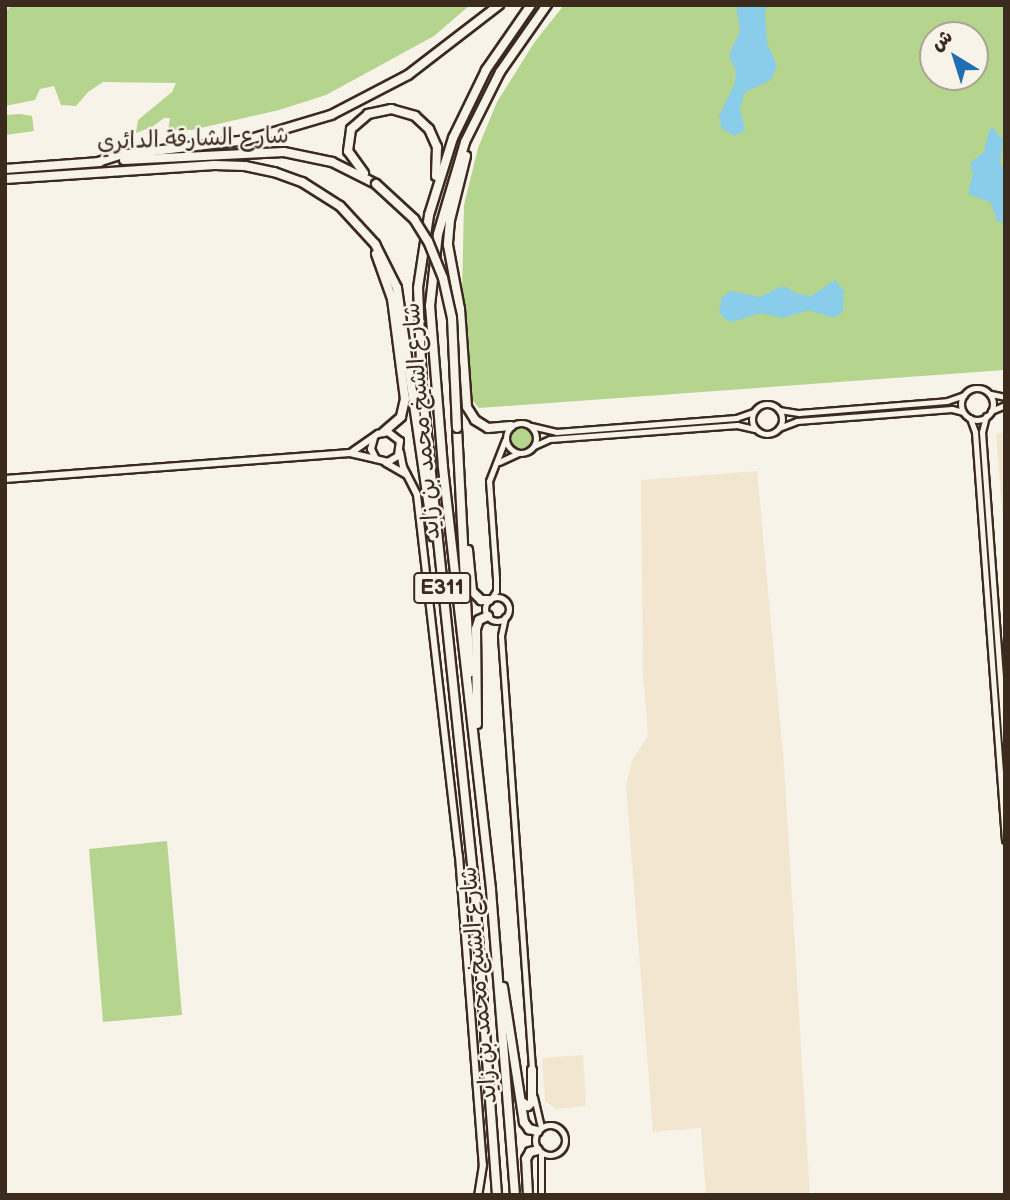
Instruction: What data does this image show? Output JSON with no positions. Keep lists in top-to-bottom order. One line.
{"streets":{"highway":["شارع الشارقة الدائري","شارع الشيخ محمد بن زايد","E311"]},"north":"top left"}
